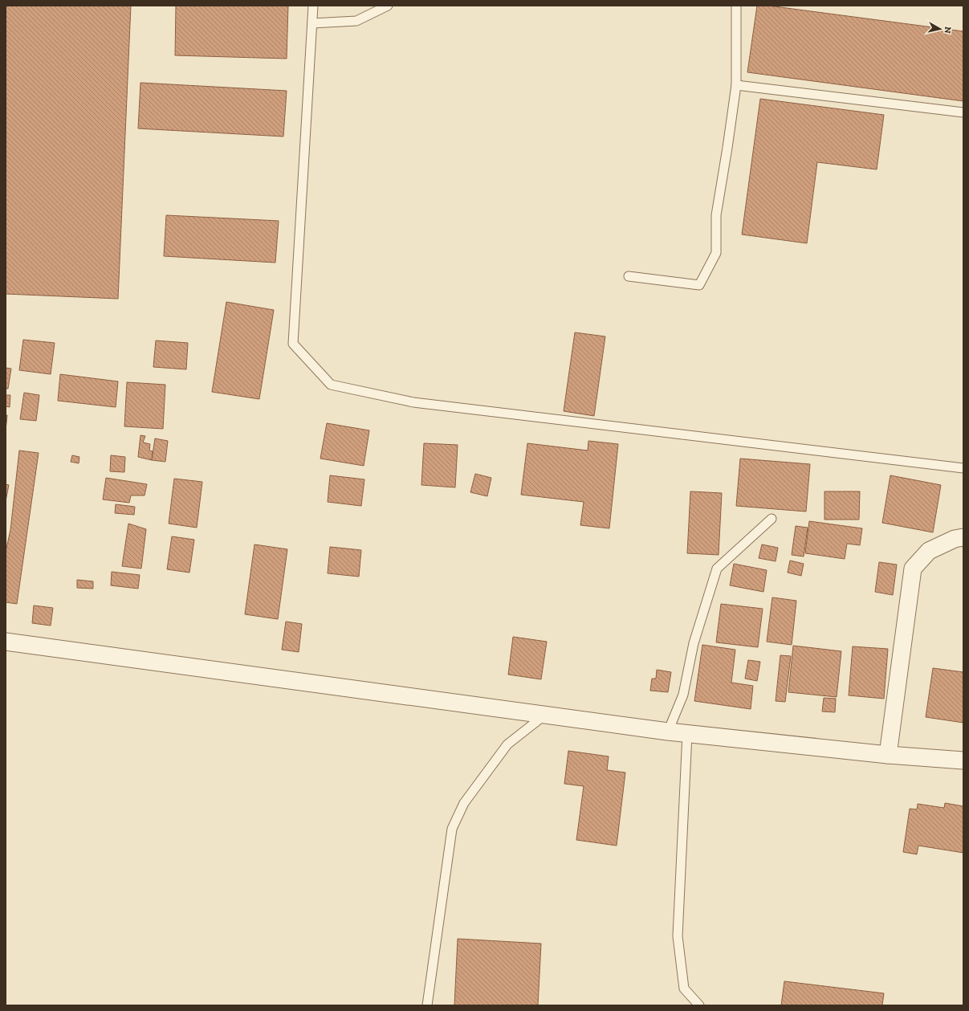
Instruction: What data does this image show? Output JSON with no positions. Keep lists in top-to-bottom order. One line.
{"north":"right"}
